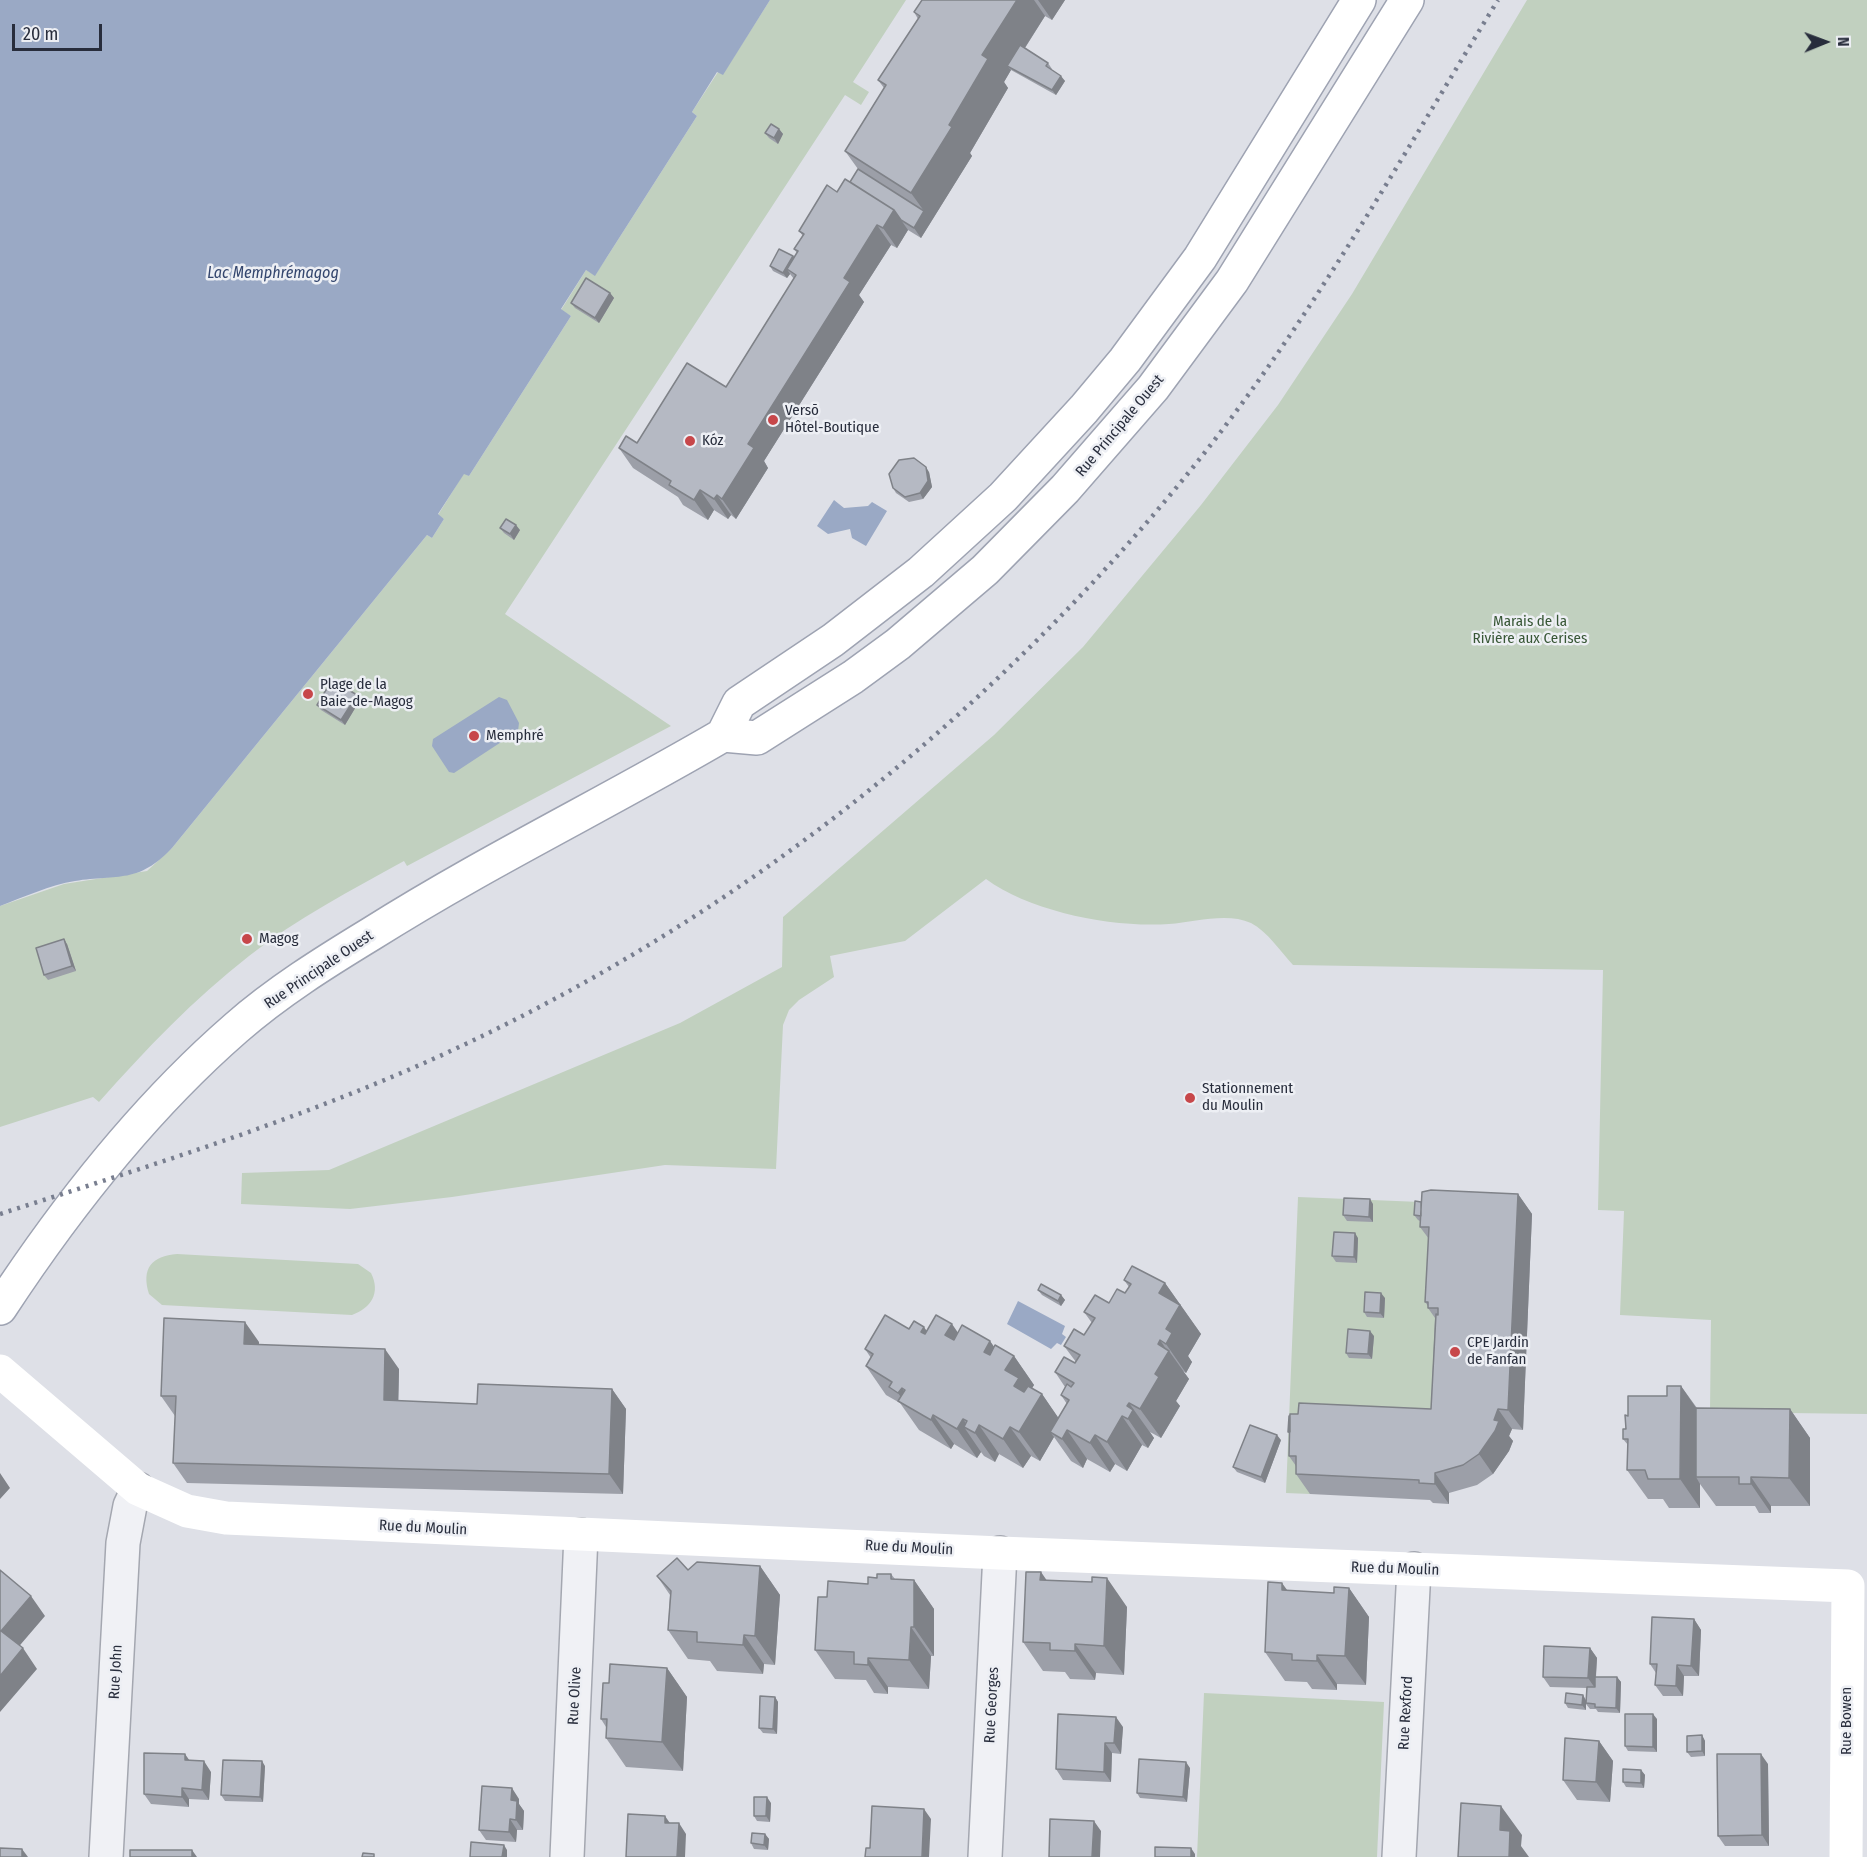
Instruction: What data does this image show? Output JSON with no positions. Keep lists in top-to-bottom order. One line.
{"streets":{"main road":["Rue Principale Ouest","Rue du Moulin","Rue Bowen"],"street":["Rue John","Rue Olive","Rue Georges","Rue Rexford"]},"crossings":[["Rue du Moulin","Rue John"],["Rue du Moulin","Rue Olive"],["Rue du Moulin","Rue Georges"],["Rue du Moulin","Rue Rexford"],["Rue du Moulin","Rue Bowen"]],"water":["Lac Memphrémagog"],"parks":["Marais de la Rivière aux Cerises"],"places":["Versō Hôtel-Boutique","Kóz","Plage de la Baie-de-Magog","Memphré","Magog","Stationnement du Moulin","CPE Jardin de Fanfan"],"scale_bar":"20 m","north":"right"}
